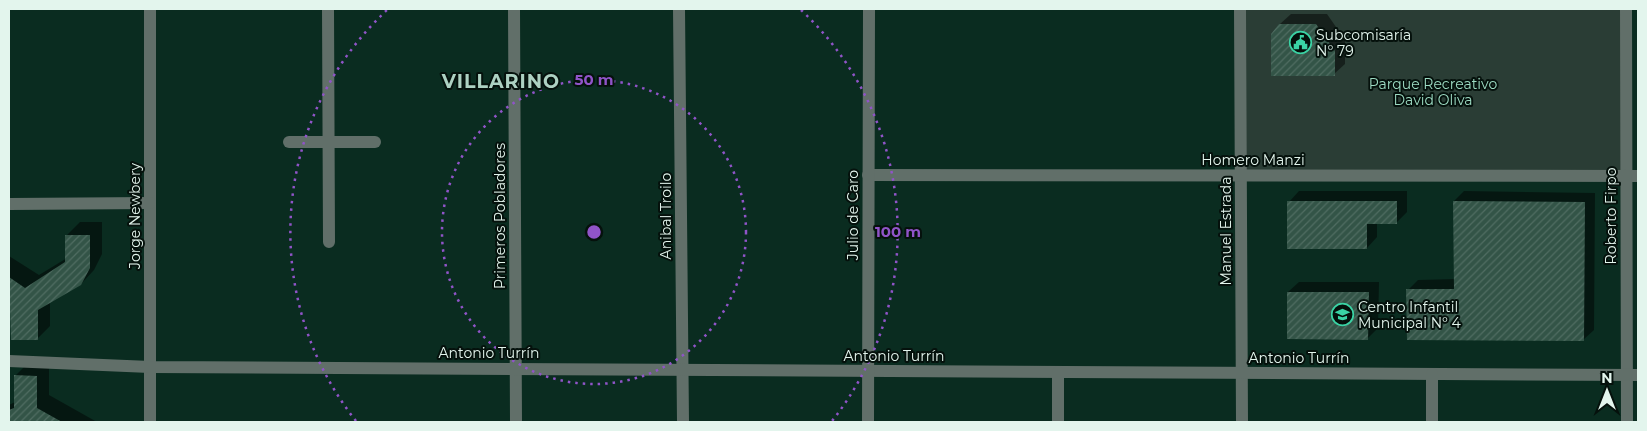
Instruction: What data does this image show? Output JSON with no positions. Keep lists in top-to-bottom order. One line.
{"streets":{"street":["Homero Manzi","Julio de Caro","Jorge Newbery","Primeros Pobladores","Anibal Troilo","Roberto Firpo","Manuel Estrada","Antonio Turrín"]},"crossings":[["Homero Manzi","Julio de Caro"],["Homero Manzi","Roberto Firpo"],["Homero Manzi","Manuel Estrada"],["Julio de Caro","Antonio Turrín"],["Jorge Newbery","Antonio Turrín"],["Primeros Pobladores","Antonio Turrín"],["Anibal Troilo","Antonio Turrín"],["Roberto Firpo","Antonio Turrín"],["Manuel Estrada","Antonio Turrín"]],"districts":["VILLARINO"],"parks":["Parque Recreativo David Oliva"],"places":{"public building":["Subcomisaría N° 79"],"school or university":["Centro Infantil Municipal N° 4"]},"north":"top","rings":["50 m","100 m"]}
